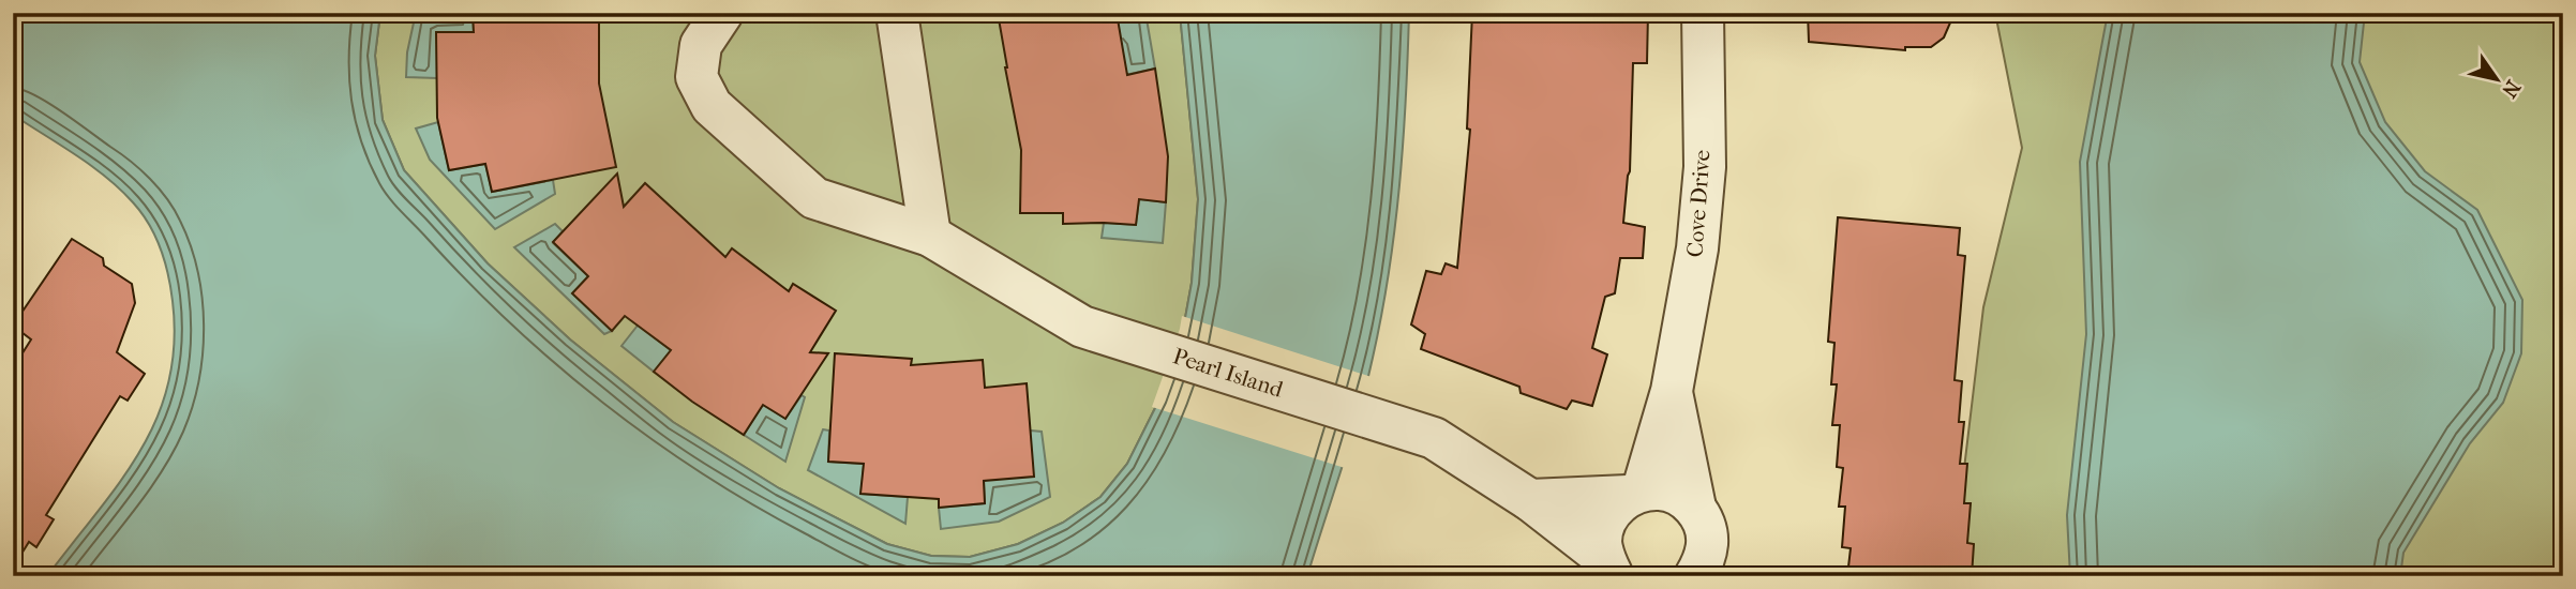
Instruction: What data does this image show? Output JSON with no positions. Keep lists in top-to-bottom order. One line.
{"streets":{"street":["Cove Drive","Pearl Island"]},"north":"bottom right"}
